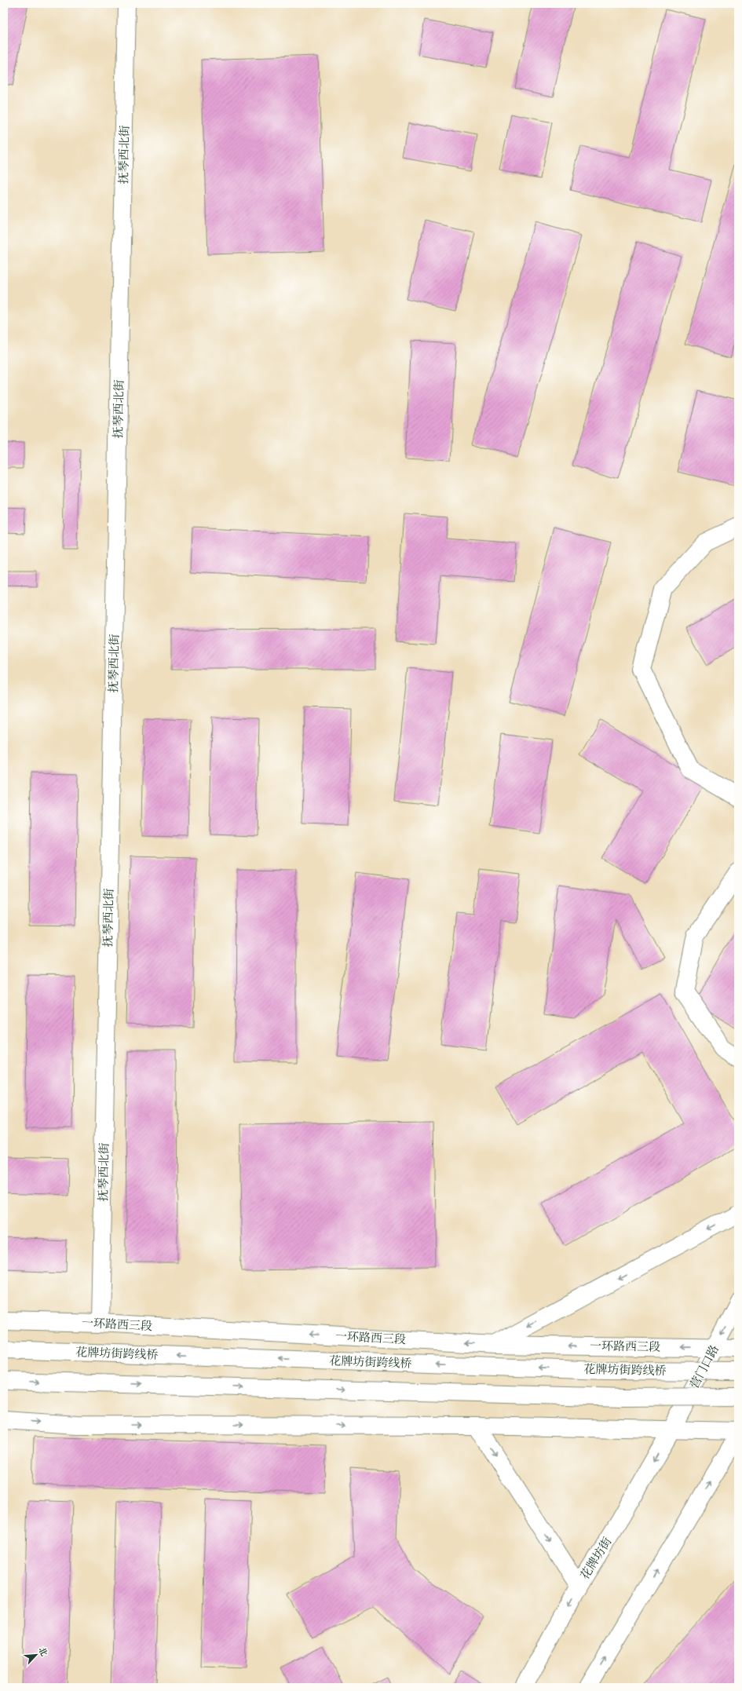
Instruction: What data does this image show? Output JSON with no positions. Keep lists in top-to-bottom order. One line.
{"streets":{"main road":["抚琴西北街","一环路西三段","花牌坊街跨线桥","营门口路","花牌坊街"]},"crossings":[["抚琴西北街","一环路西三段"],["一环路西三段","营门口路"],["营门口路","花牌坊街"]],"one_way":["营门口路"],"north":"top right"}
